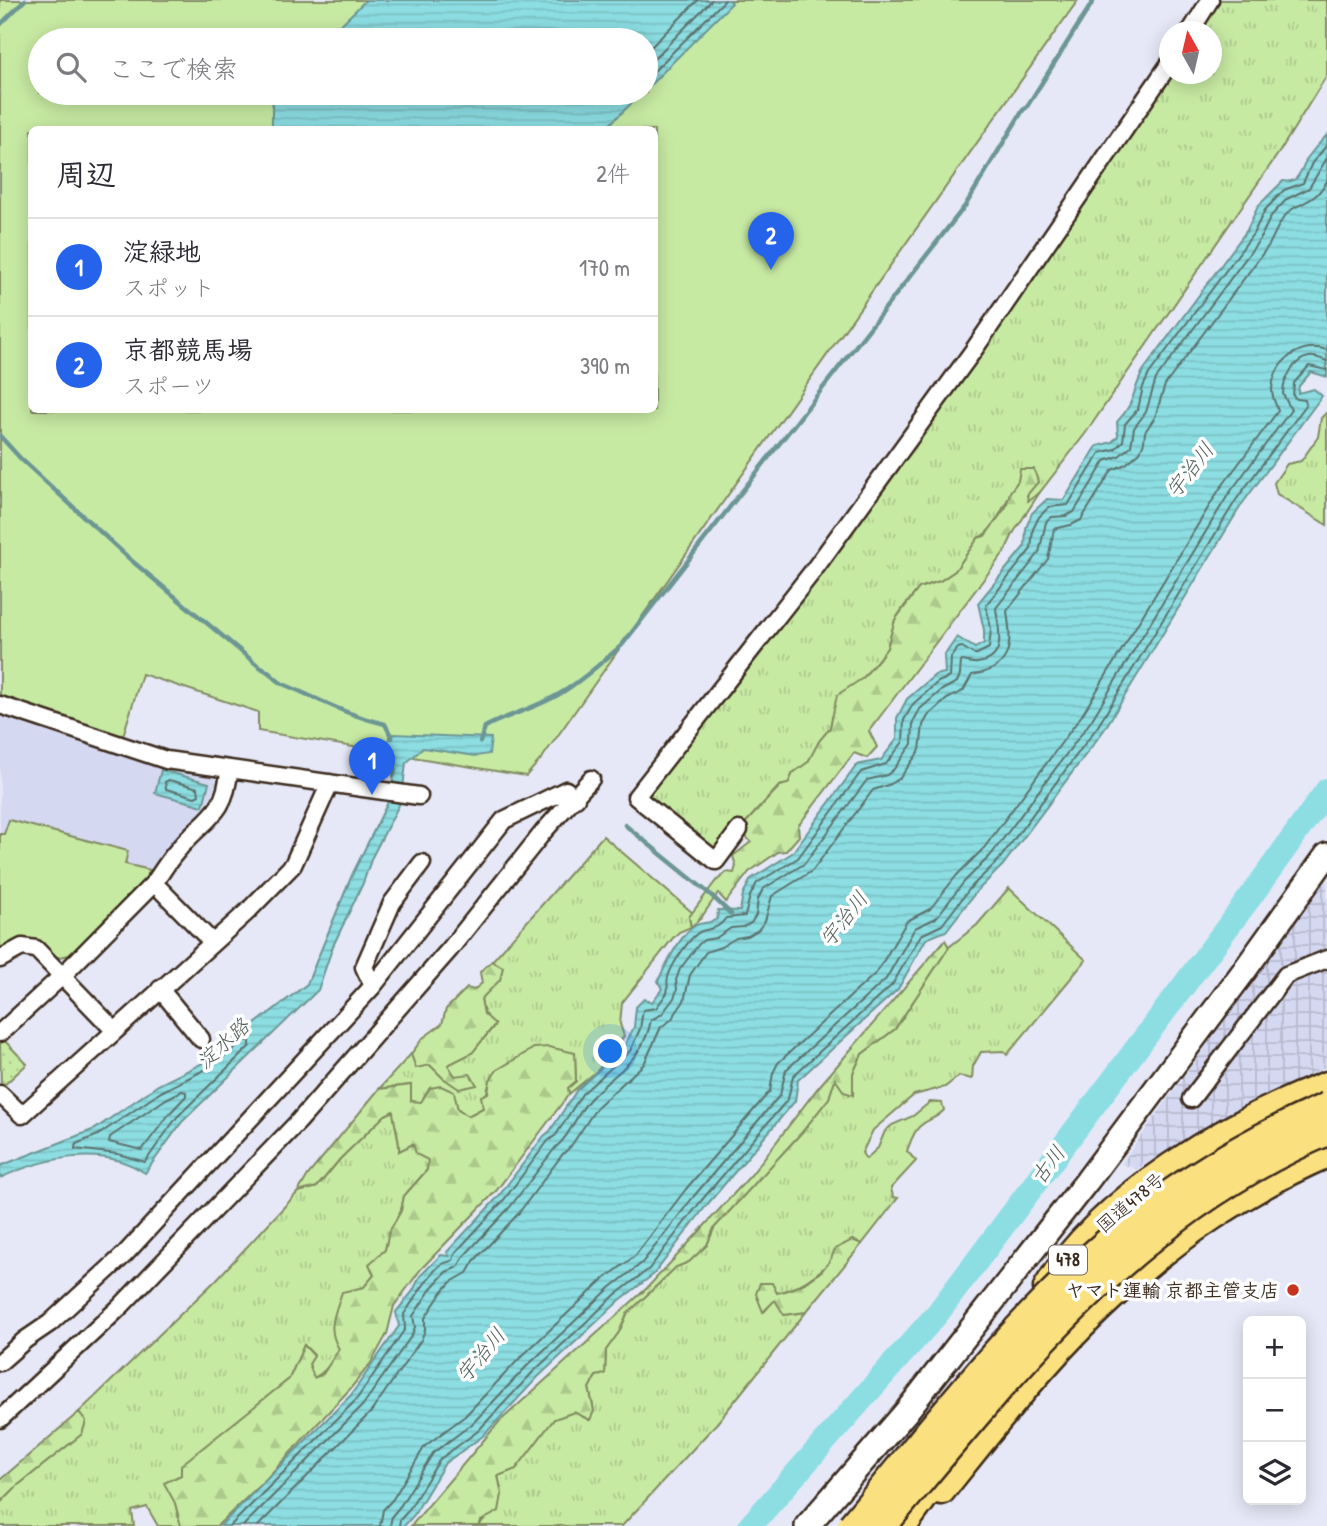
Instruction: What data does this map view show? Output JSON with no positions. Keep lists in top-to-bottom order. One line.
{"streets":{"highway":["国道478号","478"]},"water":["宇治川","淀水路","古川"],"places":["ヤマト運輸 京都主管支店"],"north":"top","page":{"search":"ここで検索","heading":["周辺","2件"],"pins":["2","1"],"list":[{"mark":"1","name":"淀緑地","note":"スポット","value":"170 m"},{"mark":"2","name":"京都競馬場","note":"スポーツ","value":"390 m"}],"map_buttons":["+","−"]}}
